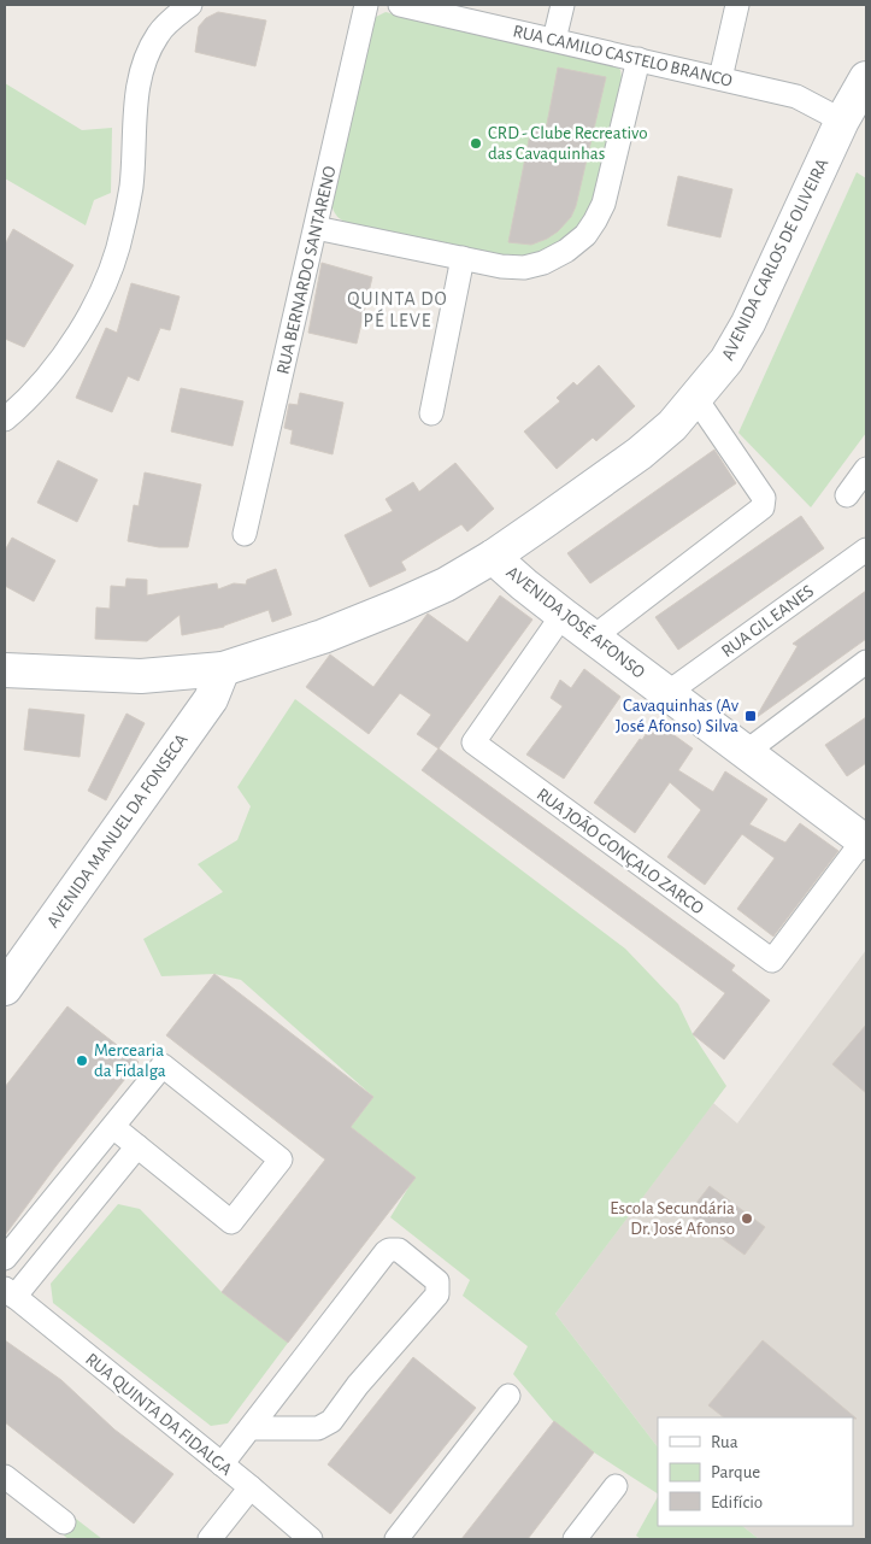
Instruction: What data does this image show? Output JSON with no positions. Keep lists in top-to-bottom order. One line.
{"streets":{"main road":["AVENIDA CARLOS DE OLIVEIRA","AVENIDA JOSÉ AFONSO","AVENIDA MANUEL DA FONSECA"],"street":["RUA CAMILO CASTELO BRANCO","RUA BERNARDO SANTARENO","RUA GIL EANES","RUA JOÃO GONÇALO ZARCO","RUA QUINTA DA FIDALGA"]},"crossings":[["RUA CAMILO CASTELO BRANCO","AVENIDA CARLOS DE OLIVEIRA"],["AVENIDA CARLOS DE OLIVEIRA","AVENIDA JOSÉ AFONSO"],["RUA GIL EANES","AVENIDA JOSÉ AFONSO"],["AVENIDA JOSÉ AFONSO","AVENIDA MANUEL DA FONSECA"],["AVENIDA JOSÉ AFONSO","RUA JOÃO GONÇALO ZARCO"]],"districts":["QUINTA DO PÉ LEVE"],"places":{"other":["CRD - Clube Recreativo das Cavaquinhas","Mercearia da Fidalga","Escola Secundária Dr. José Afonso"],"transit":["Cavaquinhas (Av José Afonso) Silva"]},"legend":["Rua","Parque","Edifício"]}
